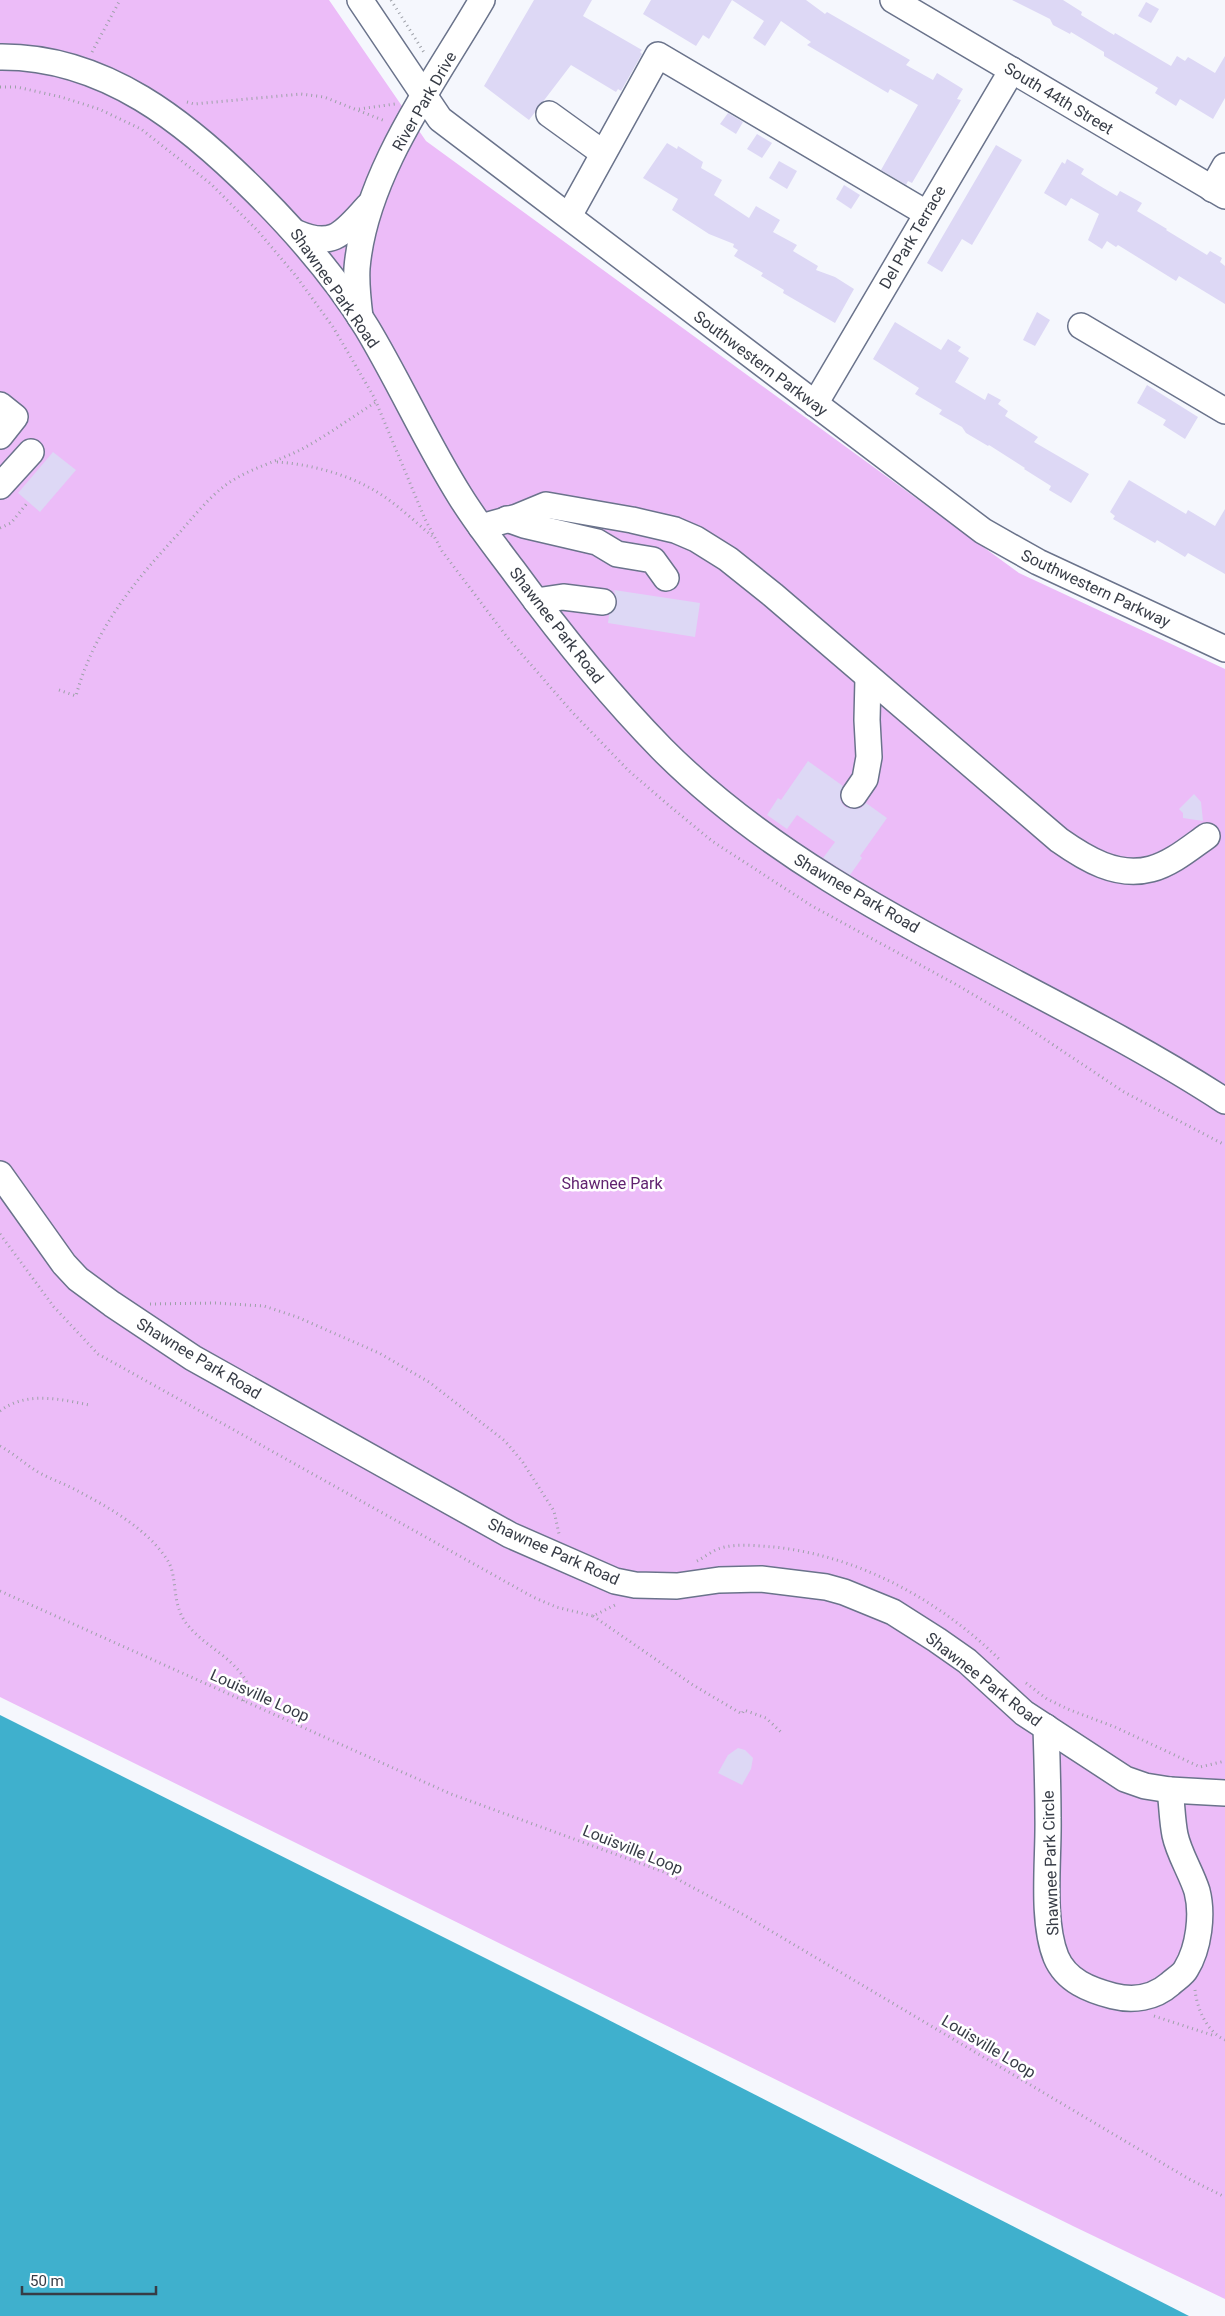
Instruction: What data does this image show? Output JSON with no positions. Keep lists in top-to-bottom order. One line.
{"streets":{"street":["South 44th Street","River Park Drive","Del Park Terrace","Shawnee Park Road","Southwestern Parkway","Shawnee Park Circle"],"path":["Louisville Loop"]},"crossings":[["South 44th Street","Del Park Terrace"],["River Park Drive","Shawnee Park Road"],["River Park Drive","Southwestern Parkway"],["Del Park Terrace","Southwestern Parkway"],["Shawnee Park Road","Shawnee Park Circle"]],"parks":["Shawnee Park"],"scale_bar":"50 m"}
